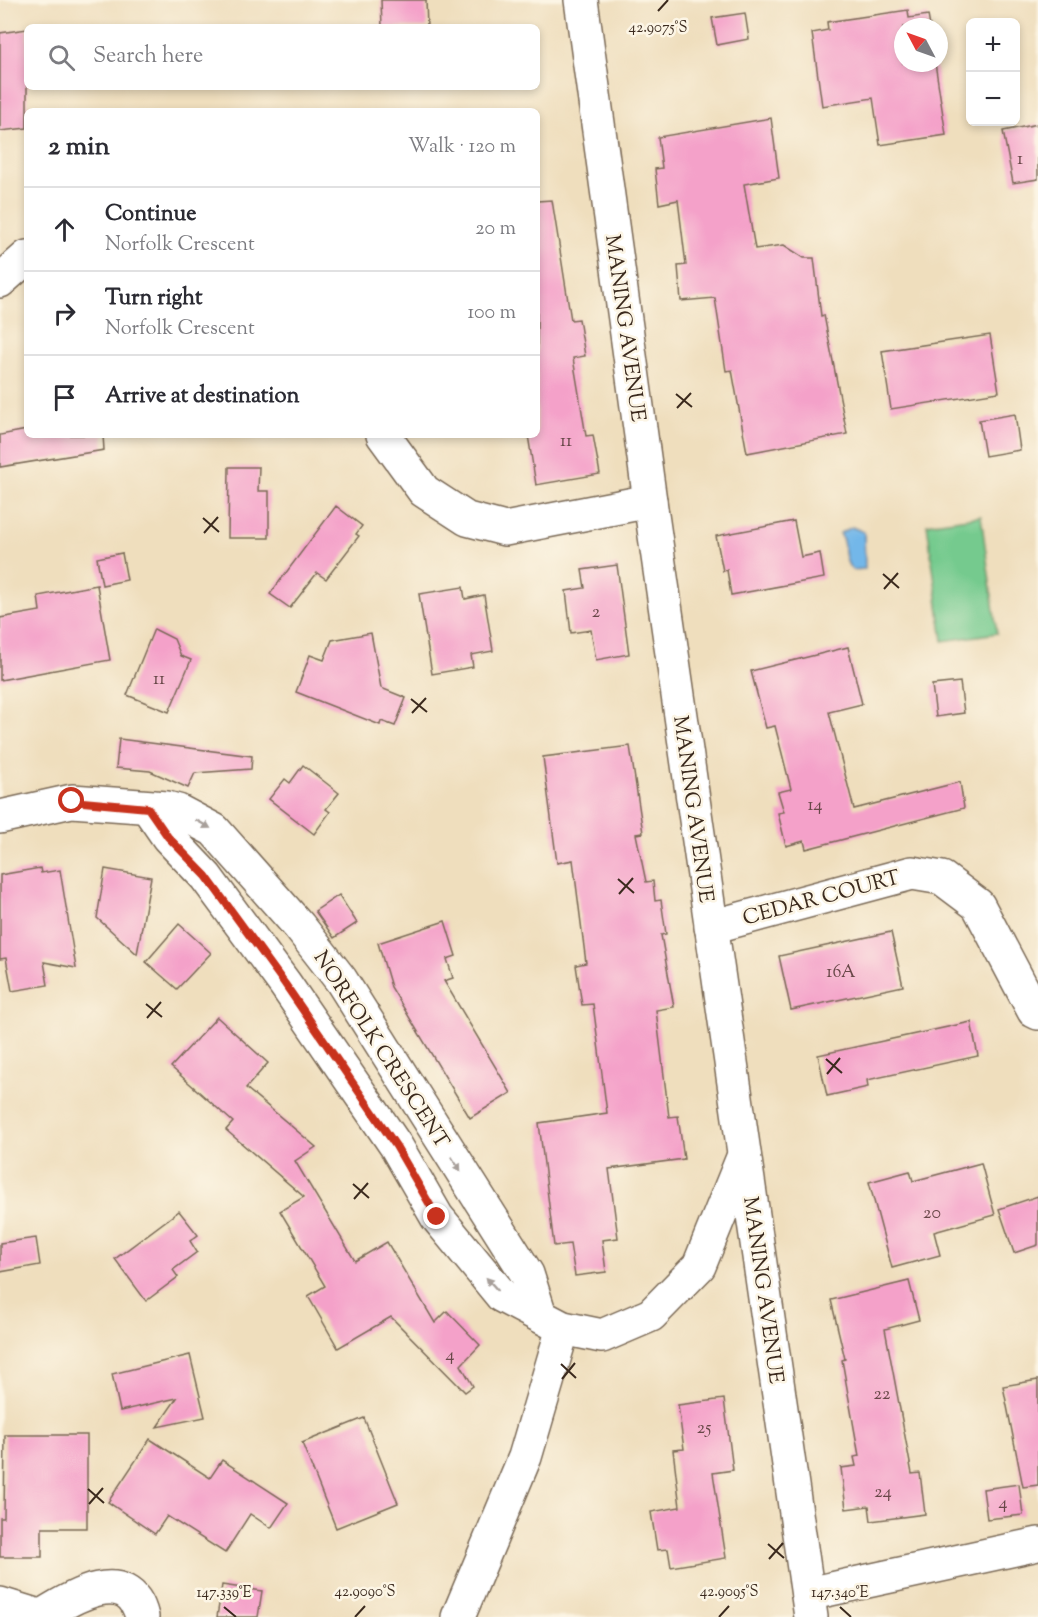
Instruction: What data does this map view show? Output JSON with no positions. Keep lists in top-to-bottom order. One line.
{"streets":{"street":["MANING AVENUE","CEDAR COURT","NORFOLK CRESCENT"]},"crossings":[["MANING AVENUE","CEDAR COURT"],["MANING AVENUE","NORFOLK CRESCENT"]],"house_numbers":["1","11","2","11","14","16A","20","4","22","25","24","4"],"north":"top left","page":{"map_buttons":["+","−"],"search":"Search here","heading":["2 min","Walk · 120 m"],"list":[["Continue","Norfolk Crescent","20 m"],["Turn right","Norfolk Crescent","100 m"],"Arrive at destination"]},"coordinates":["42.9075°S","42.9090°S","42.9095°S","147.339°E","147.340°E"]}
